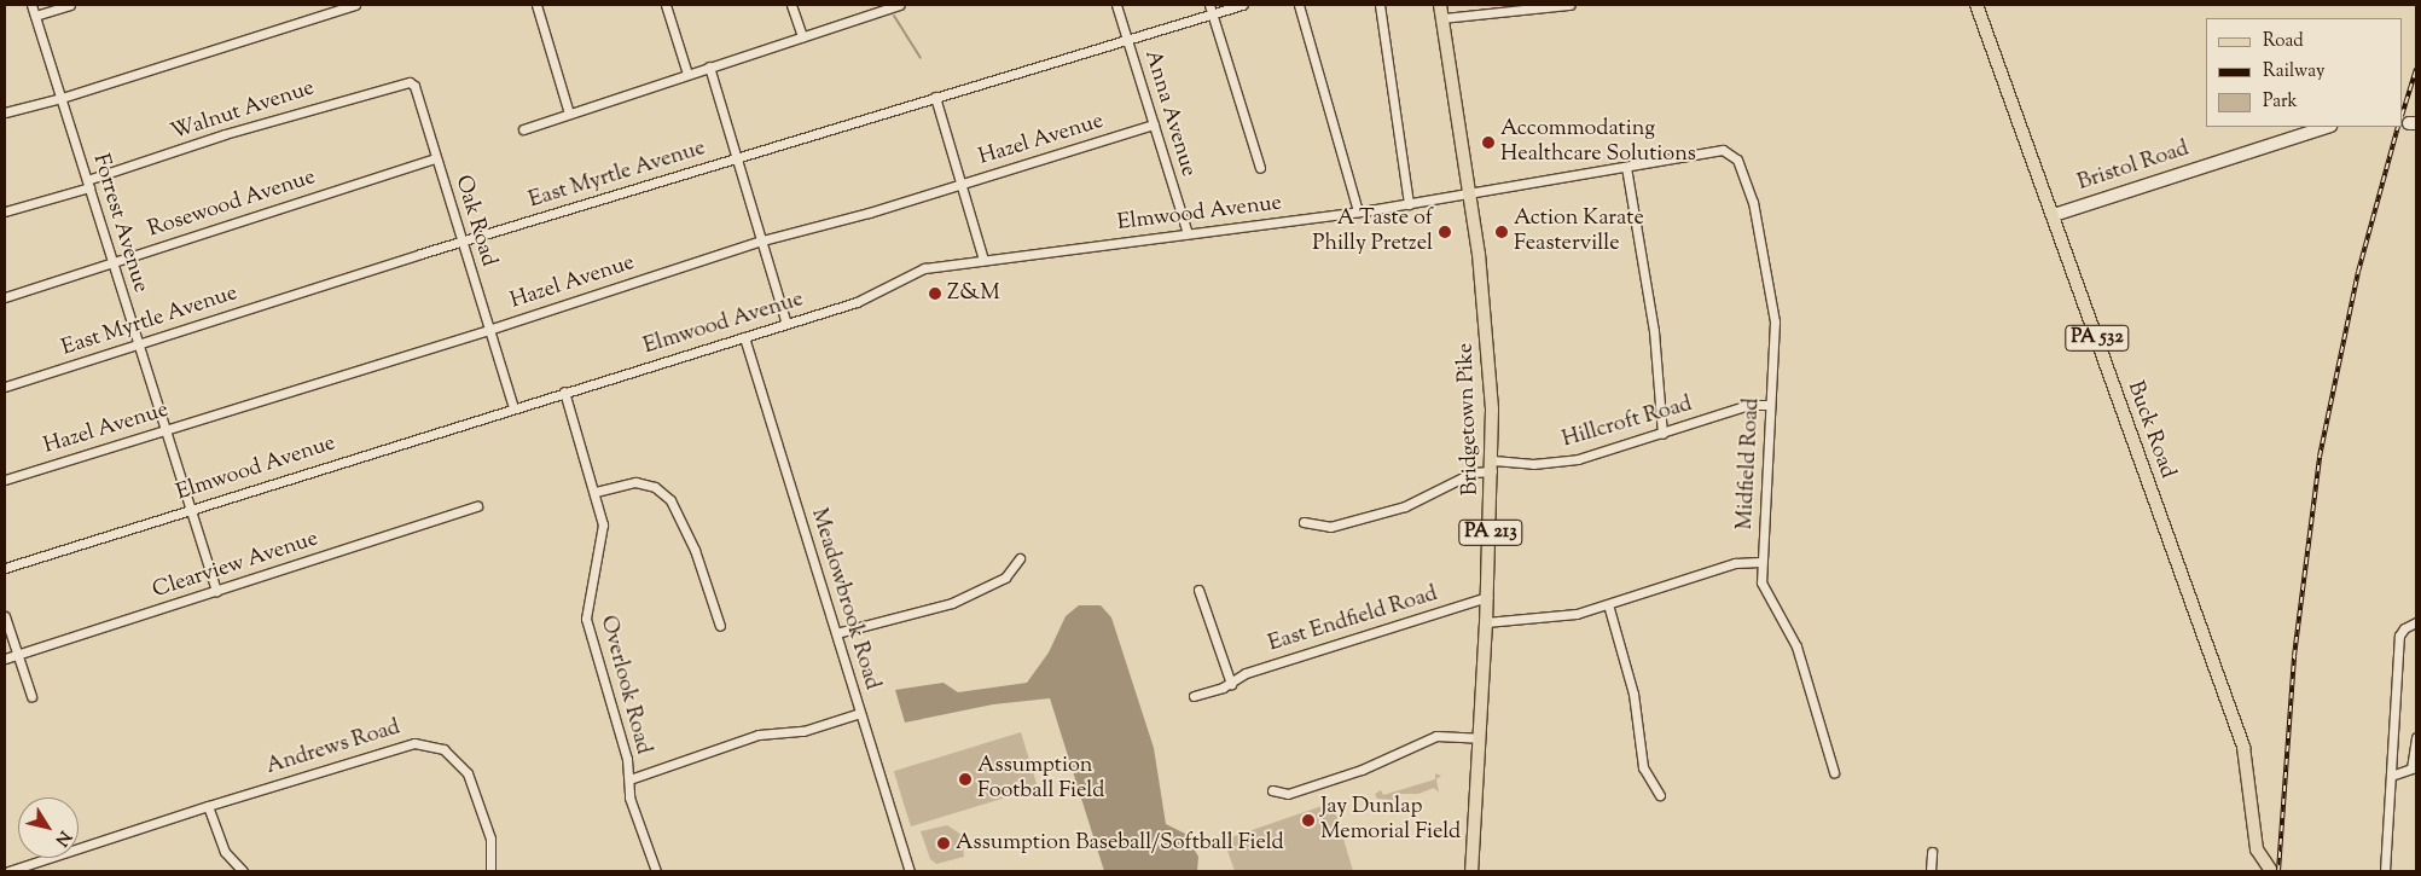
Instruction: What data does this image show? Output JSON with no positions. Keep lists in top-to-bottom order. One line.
{"streets":{"main road":["Bristol Road","PA 532","Bridgetown Pike","Buck Road","PA 213"],"street":["Walnut Avenue","Anna Avenue","Hazel Avenue","East Myrtle Avenue","Rosewood Avenue","Elmwood Avenue","Oak Road","Forrest Avenue","Hillcroft Road","Midfield Road","Clearview Avenue","Meadowbrook Road","East Endfield Road","Overlook Road","Andrews Road"]},"crossings":[["Walnut Avenue","Oak Road"],["Walnut Avenue","Forrest Avenue"],["Anna Avenue","Hazel Avenue"],["Anna Avenue","East Myrtle Avenue"],["Anna Avenue","Elmwood Avenue"],["Hazel Avenue","Oak Road"],["Hazel Avenue","Forrest Avenue"],["Bristol Road","Buck Road"],["East Myrtle Avenue","Oak Road"],["East Myrtle Avenue","Forrest Avenue"],["Rosewood Avenue","Oak Road"],["Rosewood Avenue","Forrest Avenue"],["Elmwood Avenue","Oak Road"],["Elmwood Avenue","Forrest Avenue"],["Elmwood Avenue","Bridgetown Pike"],["Elmwood Avenue","Midfield Road"],["Elmwood Avenue","Meadowbrook Road"],["Elmwood Avenue","Overlook Road"],["Forrest Avenue","Clearview Avenue"],["Bridgetown Pike","Hillcroft Road"],["Bridgetown Pike","East Endfield Road"],["Hillcroft Road","Midfield Road"]],"places":["Accommodating Healthcare Solutions","A Taste of Philly Pretzel","Action Karate Feasterville","Z&M","Assumption Football Field","Jay Dunlap Memorial Field","Assumption Baseball/Softball Field"],"legend":["Road","Railway","Park"],"north":"bottom right"}
